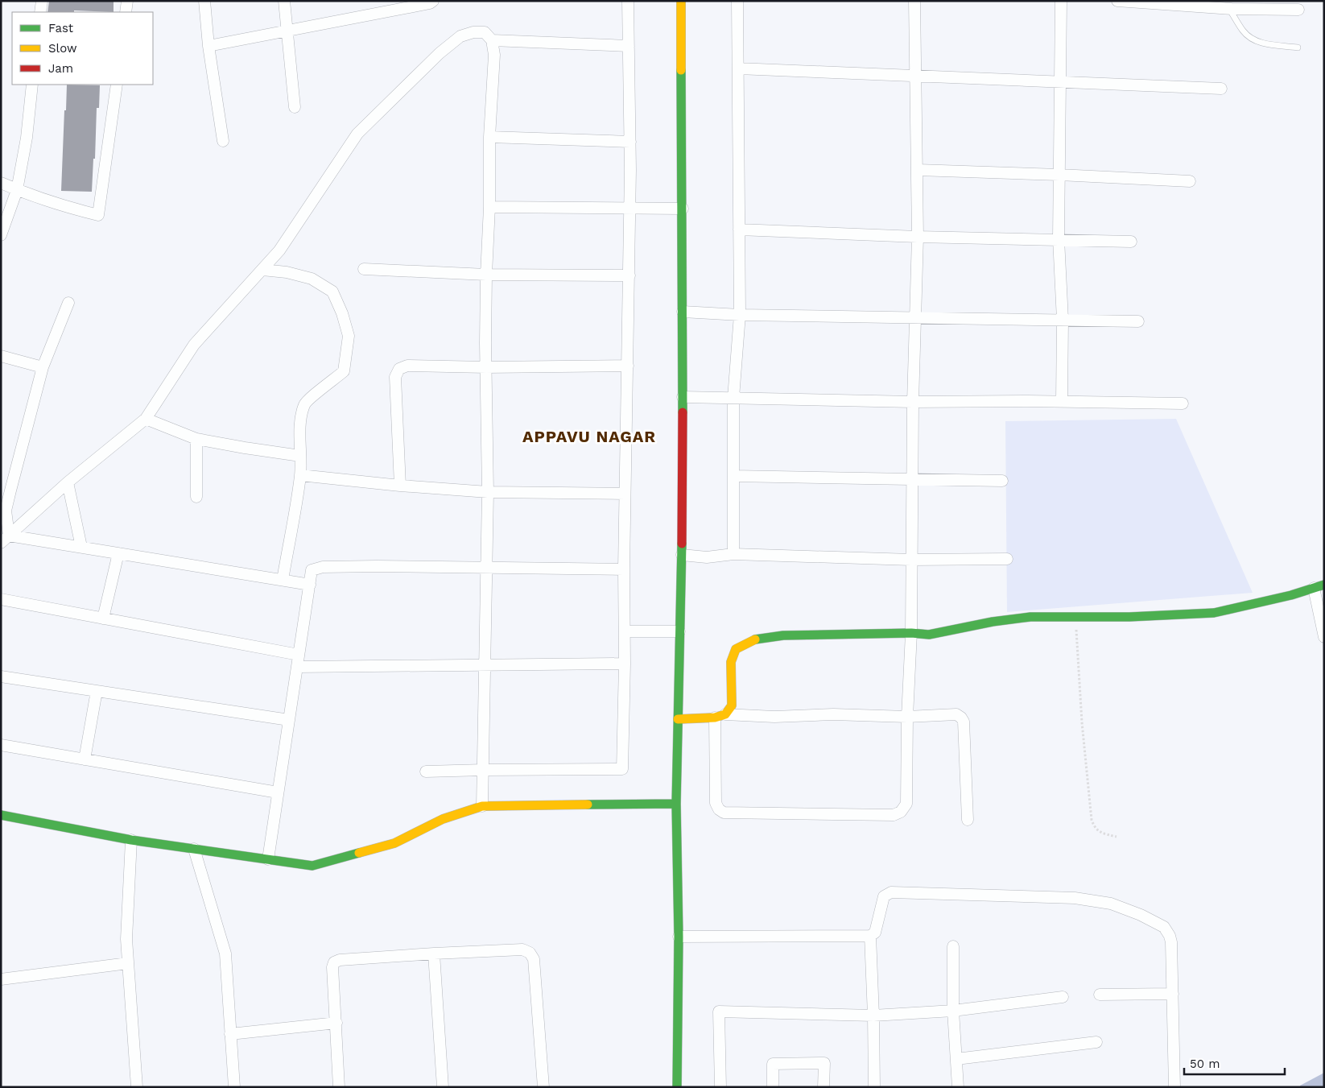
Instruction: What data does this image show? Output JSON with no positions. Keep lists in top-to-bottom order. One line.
{"districts":["APPAVU NAGAR"],"legend":["Fast","Slow","Jam"],"scale_bar":"50 m"}
